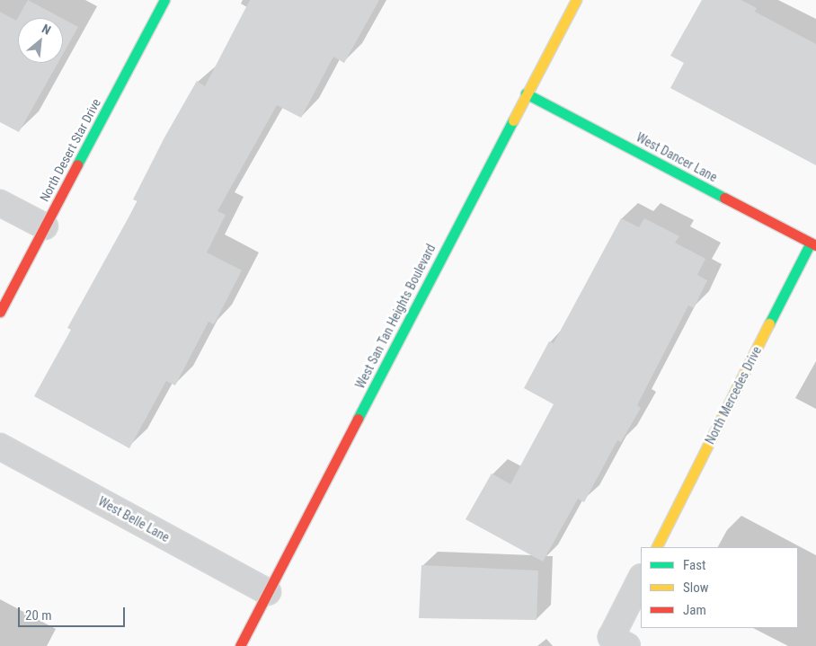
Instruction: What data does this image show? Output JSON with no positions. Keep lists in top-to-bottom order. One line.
{"streets":{"street":["North Desert Star Drive","West Dancer Lane","West San Tan Heights Boulevard","North Mercedes Drive","West Belle Lane"]},"crossings":[["West Dancer Lane","West San Tan Heights Boulevard"],["West Dancer Lane","North Mercedes Drive"],["West San Tan Heights Boulevard","West Belle Lane"]],"legend":["Fast","Slow","Jam"],"scale_bar":"20 m","north":"top right"}
